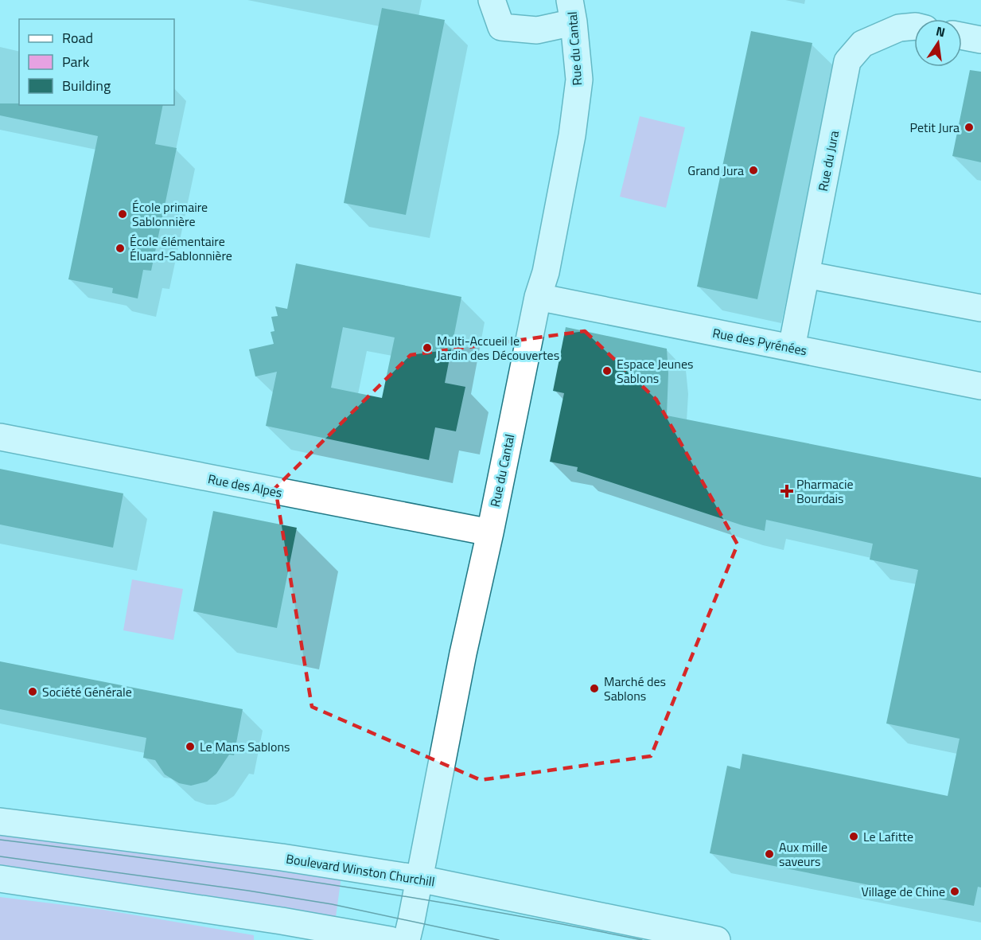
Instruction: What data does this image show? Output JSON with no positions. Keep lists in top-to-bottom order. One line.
{"streets":{"street":["Rue du Cantal","Rue du Jura","Rue des Pyrénées","Rue des Alpes","Boulevard Winston Churchill"]},"crossings":[["Rue du Cantal","Rue des Pyrénées"],["Rue du Cantal","Rue des Alpes"],["Rue du Cantal","Boulevard Winston Churchill"],["Rue du Jura","Rue des Pyrénées"]],"places":{"other":["Petit Jura","Grand Jura","École primaire Sablonnière","École élémentaire Éluard-Sablonnière","Multi-Accueil le Jardin des Découvertes","Espace Jeunes Sablons","Marché des Sablons","Société Générale","Le Mans Sablons","Le Lafitte","Aux mille saveurs","Village de Chine"],"health":["Pharmacie Bourdais"]},"legend":["Road","Park","Building"],"north":"top"}
